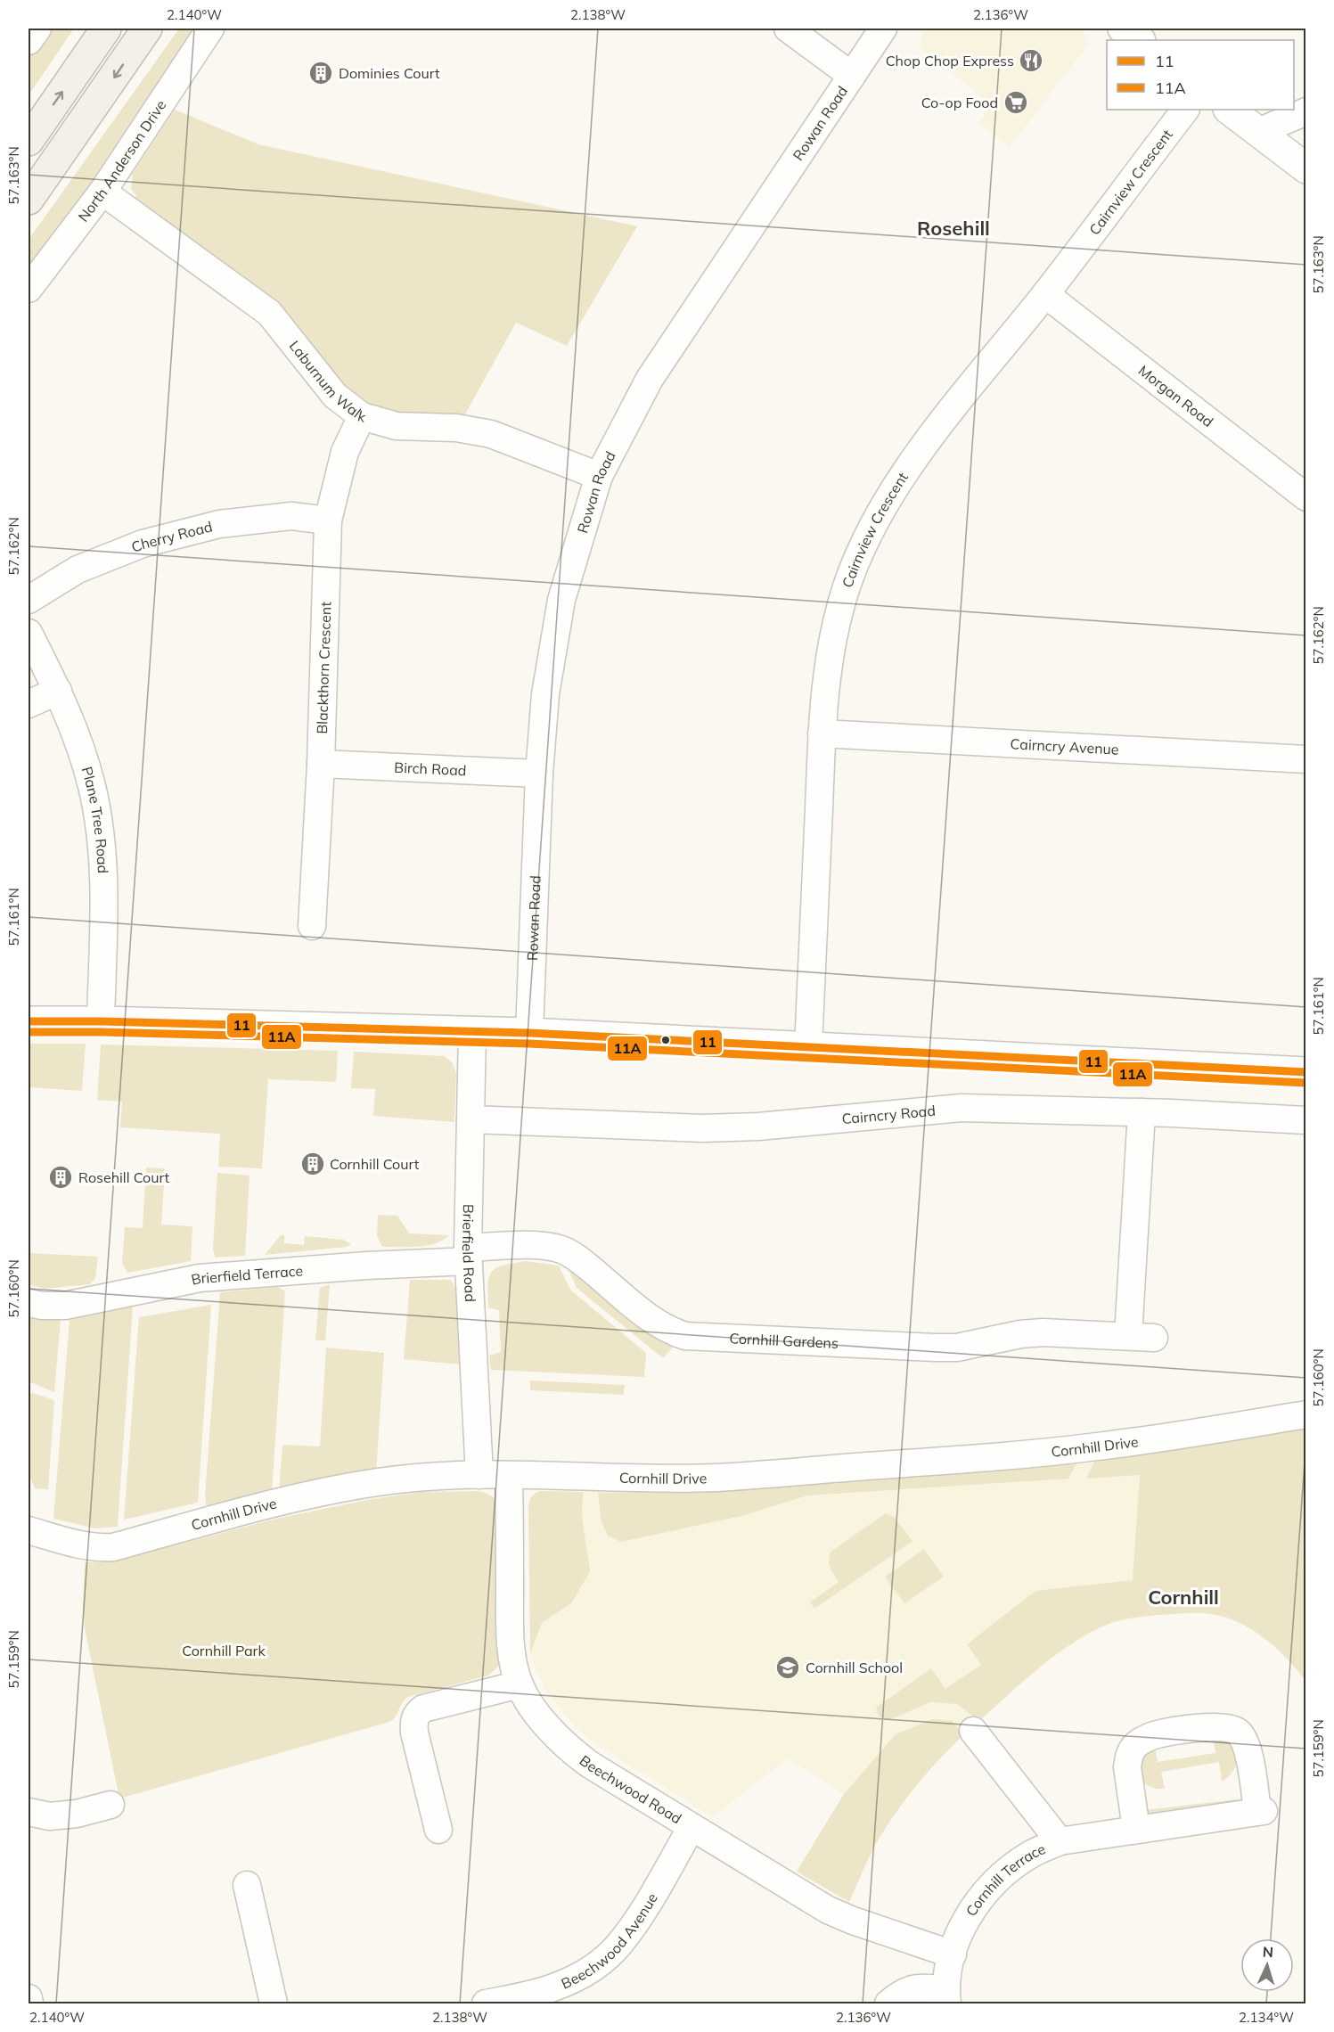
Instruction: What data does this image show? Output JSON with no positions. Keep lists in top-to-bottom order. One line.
{"streets":{"street":["Rowan Road","North Anderson Drive","Cairnview Crescent","Laburnum Walk","Morgan Road","Cherry Road","Blackthorn Crescent","Cairncry Avenue","Birch Road","Plane Tree Road","Cairncry Road","Brierfield Road","Brierfield Terrace","Cornhill Gardens","Cornhill Drive","Beechwood Road","Cornhill Terrace","Beechwood Avenue"]},"crossings":[["Rowan Road","Laburnum Walk"],["Rowan Road","Birch Road"],["North Anderson Drive","Laburnum Walk"],["Cairnview Crescent","Morgan Road"],["Cairnview Crescent","Cairncry Avenue"],["Laburnum Walk","Blackthorn Crescent"],["Cherry Road","Blackthorn Crescent"],["Blackthorn Crescent","Birch Road"],["Cairncry Road","Brierfield Road"],["Brierfield Road","Brierfield Terrace"],["Brierfield Road","Cornhill Gardens"],["Brierfield Road","Cornhill Drive"],["Brierfield Terrace","Cornhill Gardens"],["Cornhill Drive","Beechwood Road"],["Beechwood Road","Cornhill Terrace"],["Beechwood Road","Beechwood Avenue"]],"districts":["Rosehill","Cornhill"],"parks":["Cornhill Park"],"places":{"restaurant":["Chop Chop Express"],"building":["Dominies Court","Cornhill Court","Rosehill Court"],"supermarket":["Co-op Food"],"school or university":["Cornhill School"]},"lines":["transit line 11","transit line 11A"],"legend":["11","11A"],"north":"top","coordinates":["2.140°W","2.138°W","2.136°W","57.163°N","57.162°N","57.161°N","57.160°N","57.159°N","2.134°W"]}
